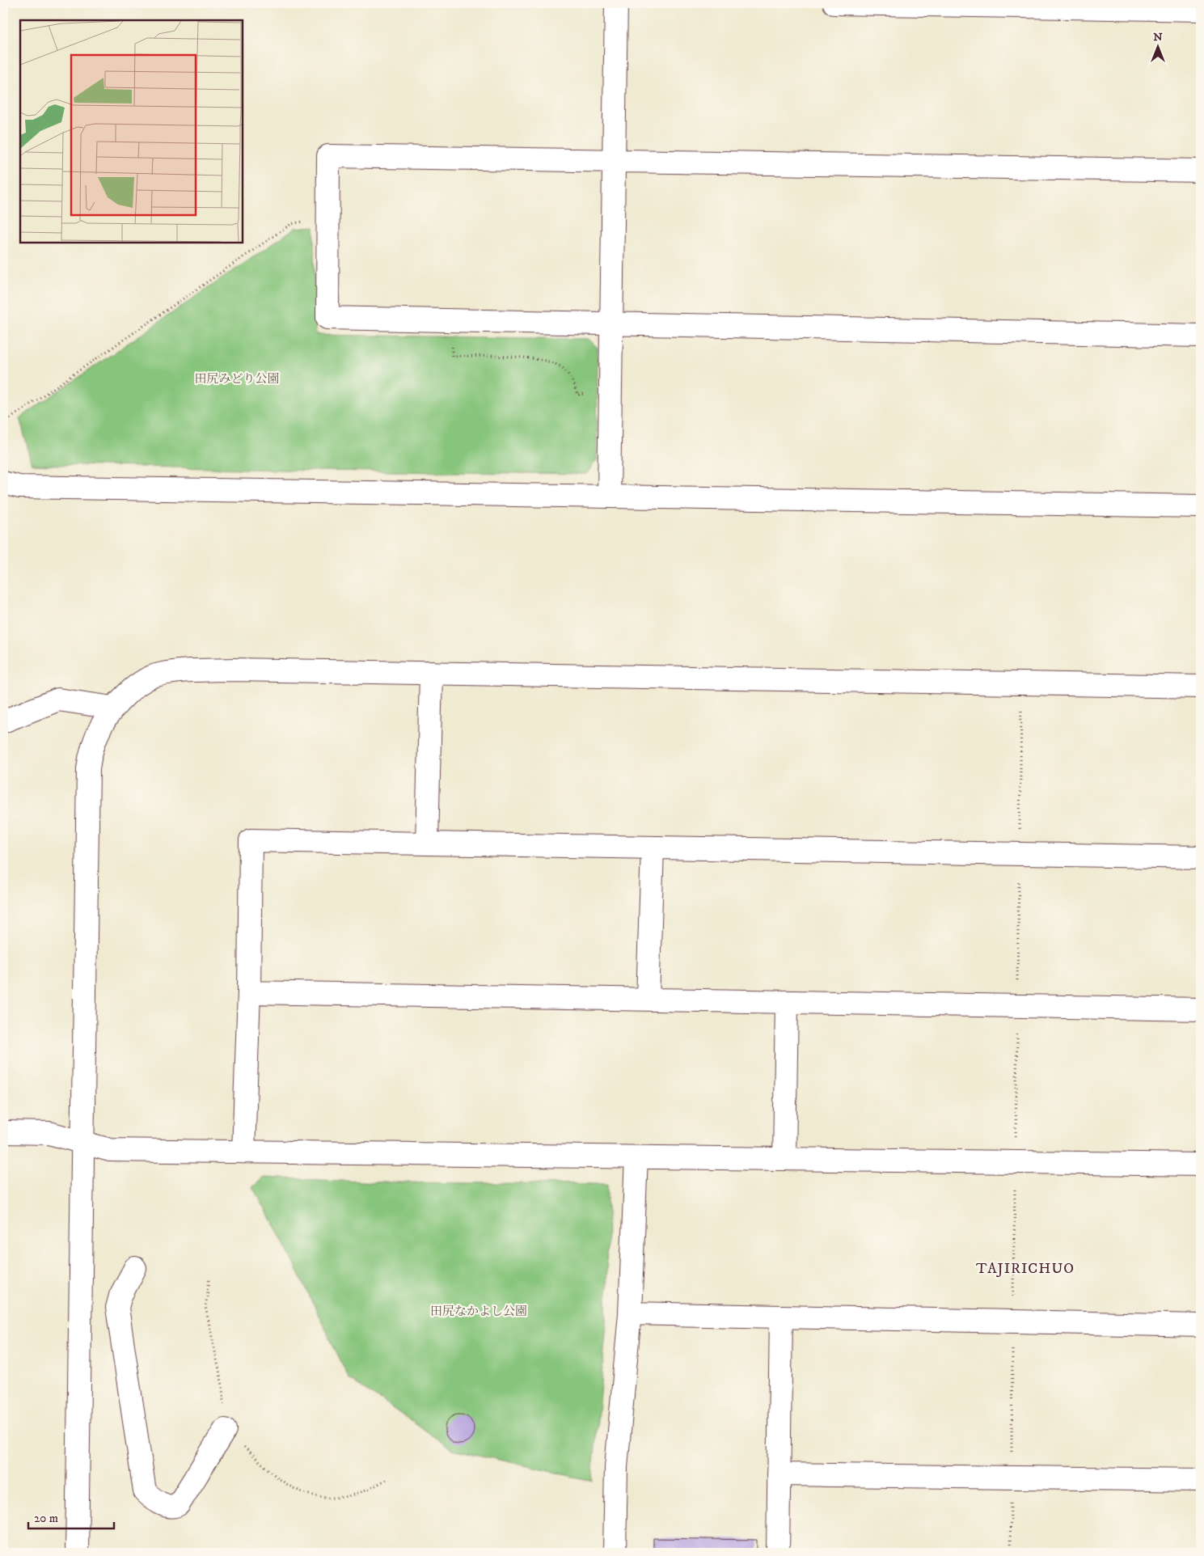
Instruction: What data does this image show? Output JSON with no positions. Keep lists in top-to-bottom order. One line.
{"districts":["TAJIRICHUO"],"parks":["田尻みどり公園","田尻なかよし公園"],"scale_bar":"20 m","north":"top"}
